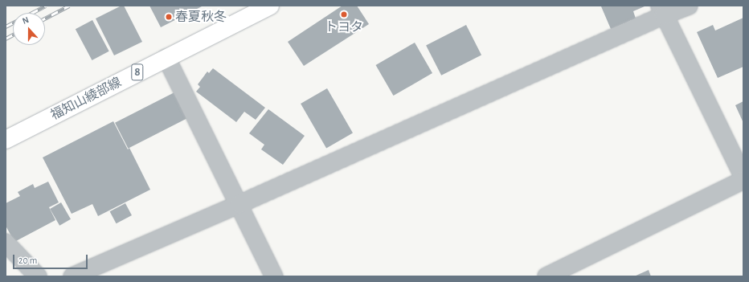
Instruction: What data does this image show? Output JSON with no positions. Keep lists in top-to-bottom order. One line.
{"streets":{"main road":["8","福知山綾部線"]},"places":["トヨタ","春夏秋冬"],"scale_bar":"20 m","north":"top"}
